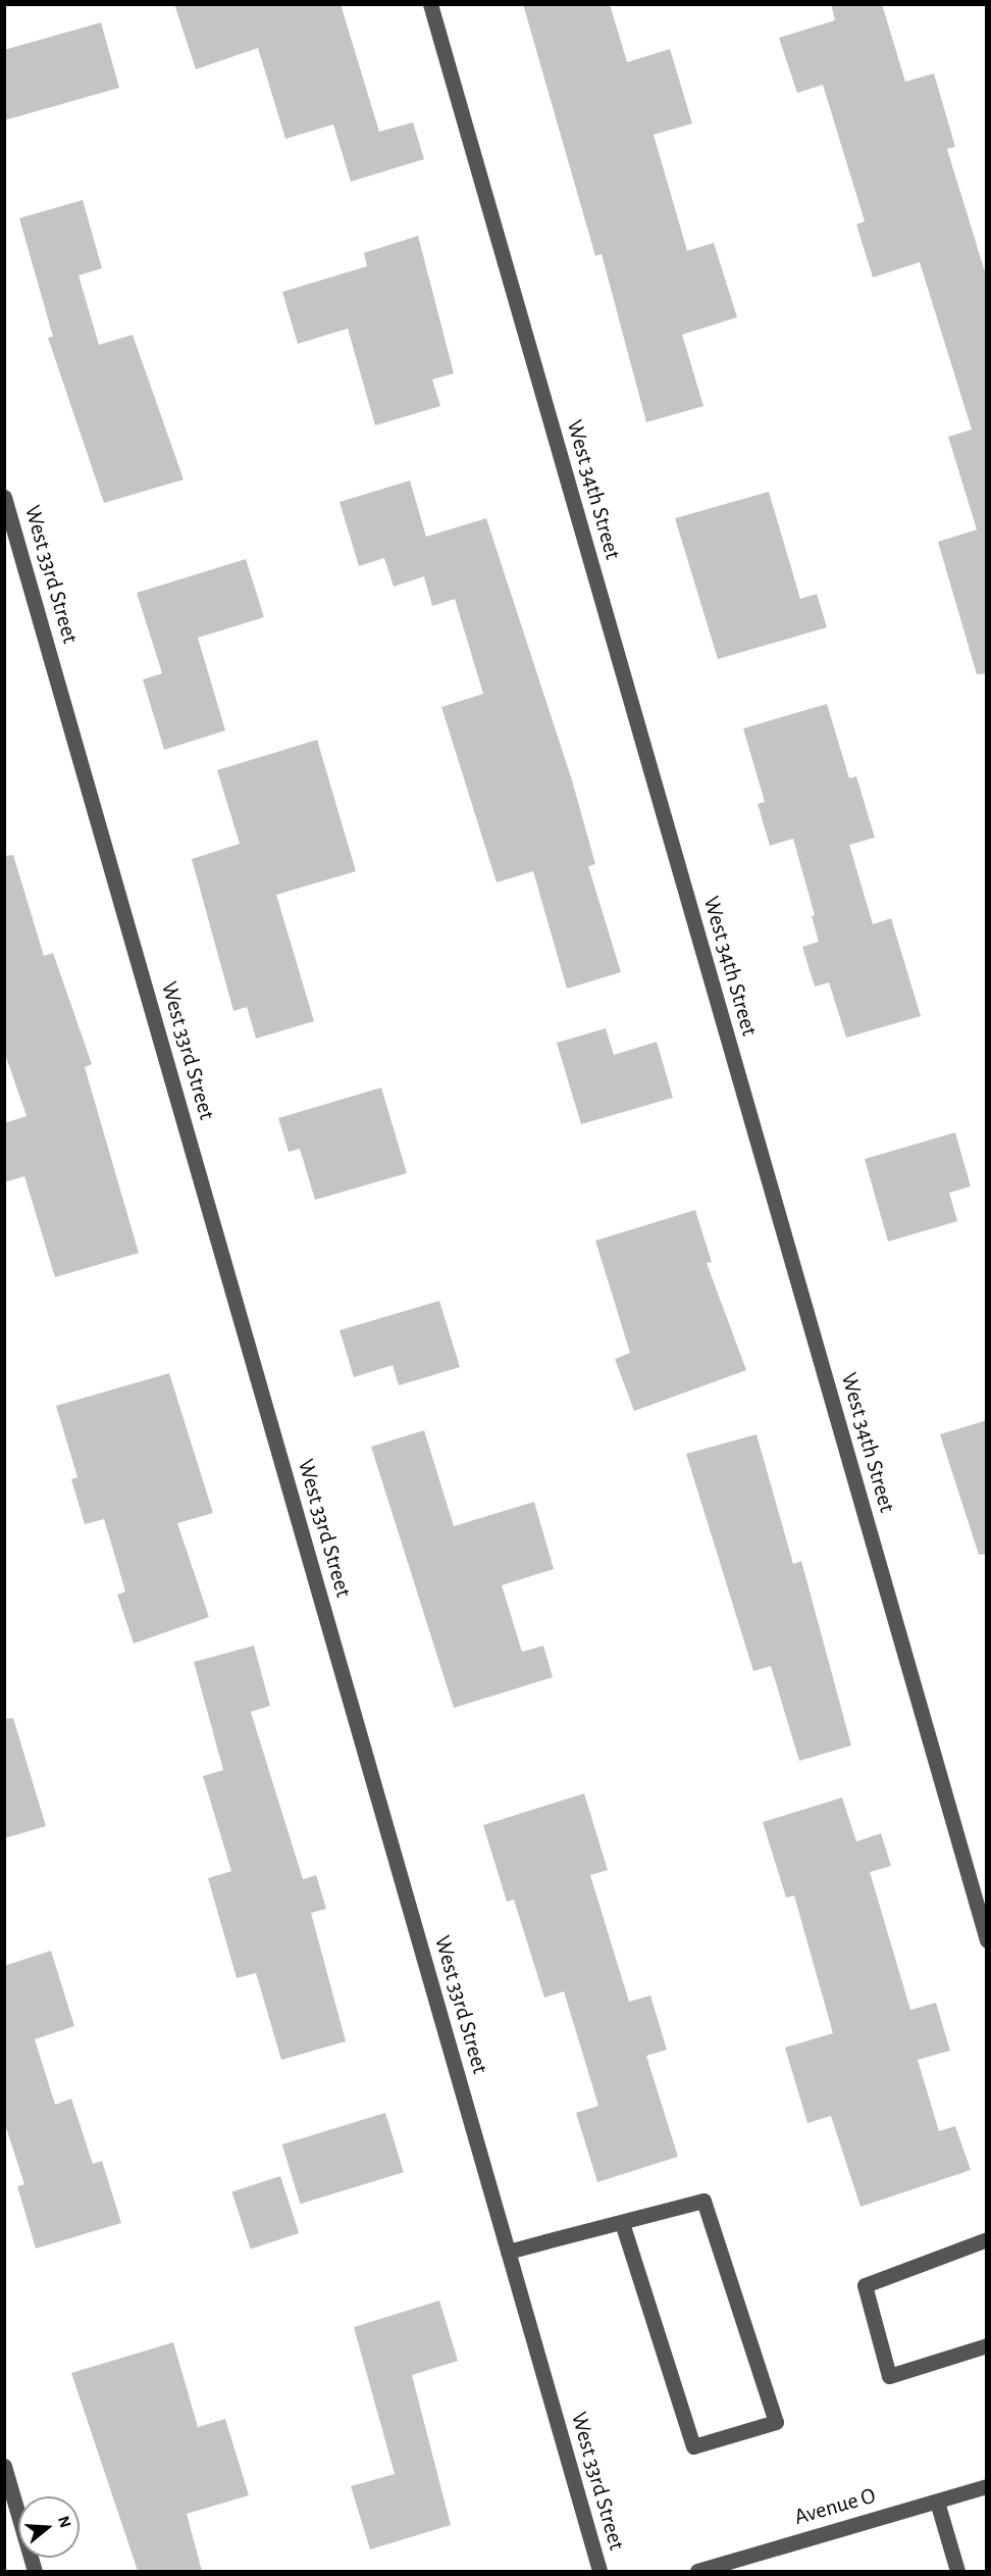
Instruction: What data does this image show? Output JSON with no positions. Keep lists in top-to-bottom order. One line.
{"streets":{"street":["West 34th Street","West 33rd Street","Avenue O"]},"north":"right"}
